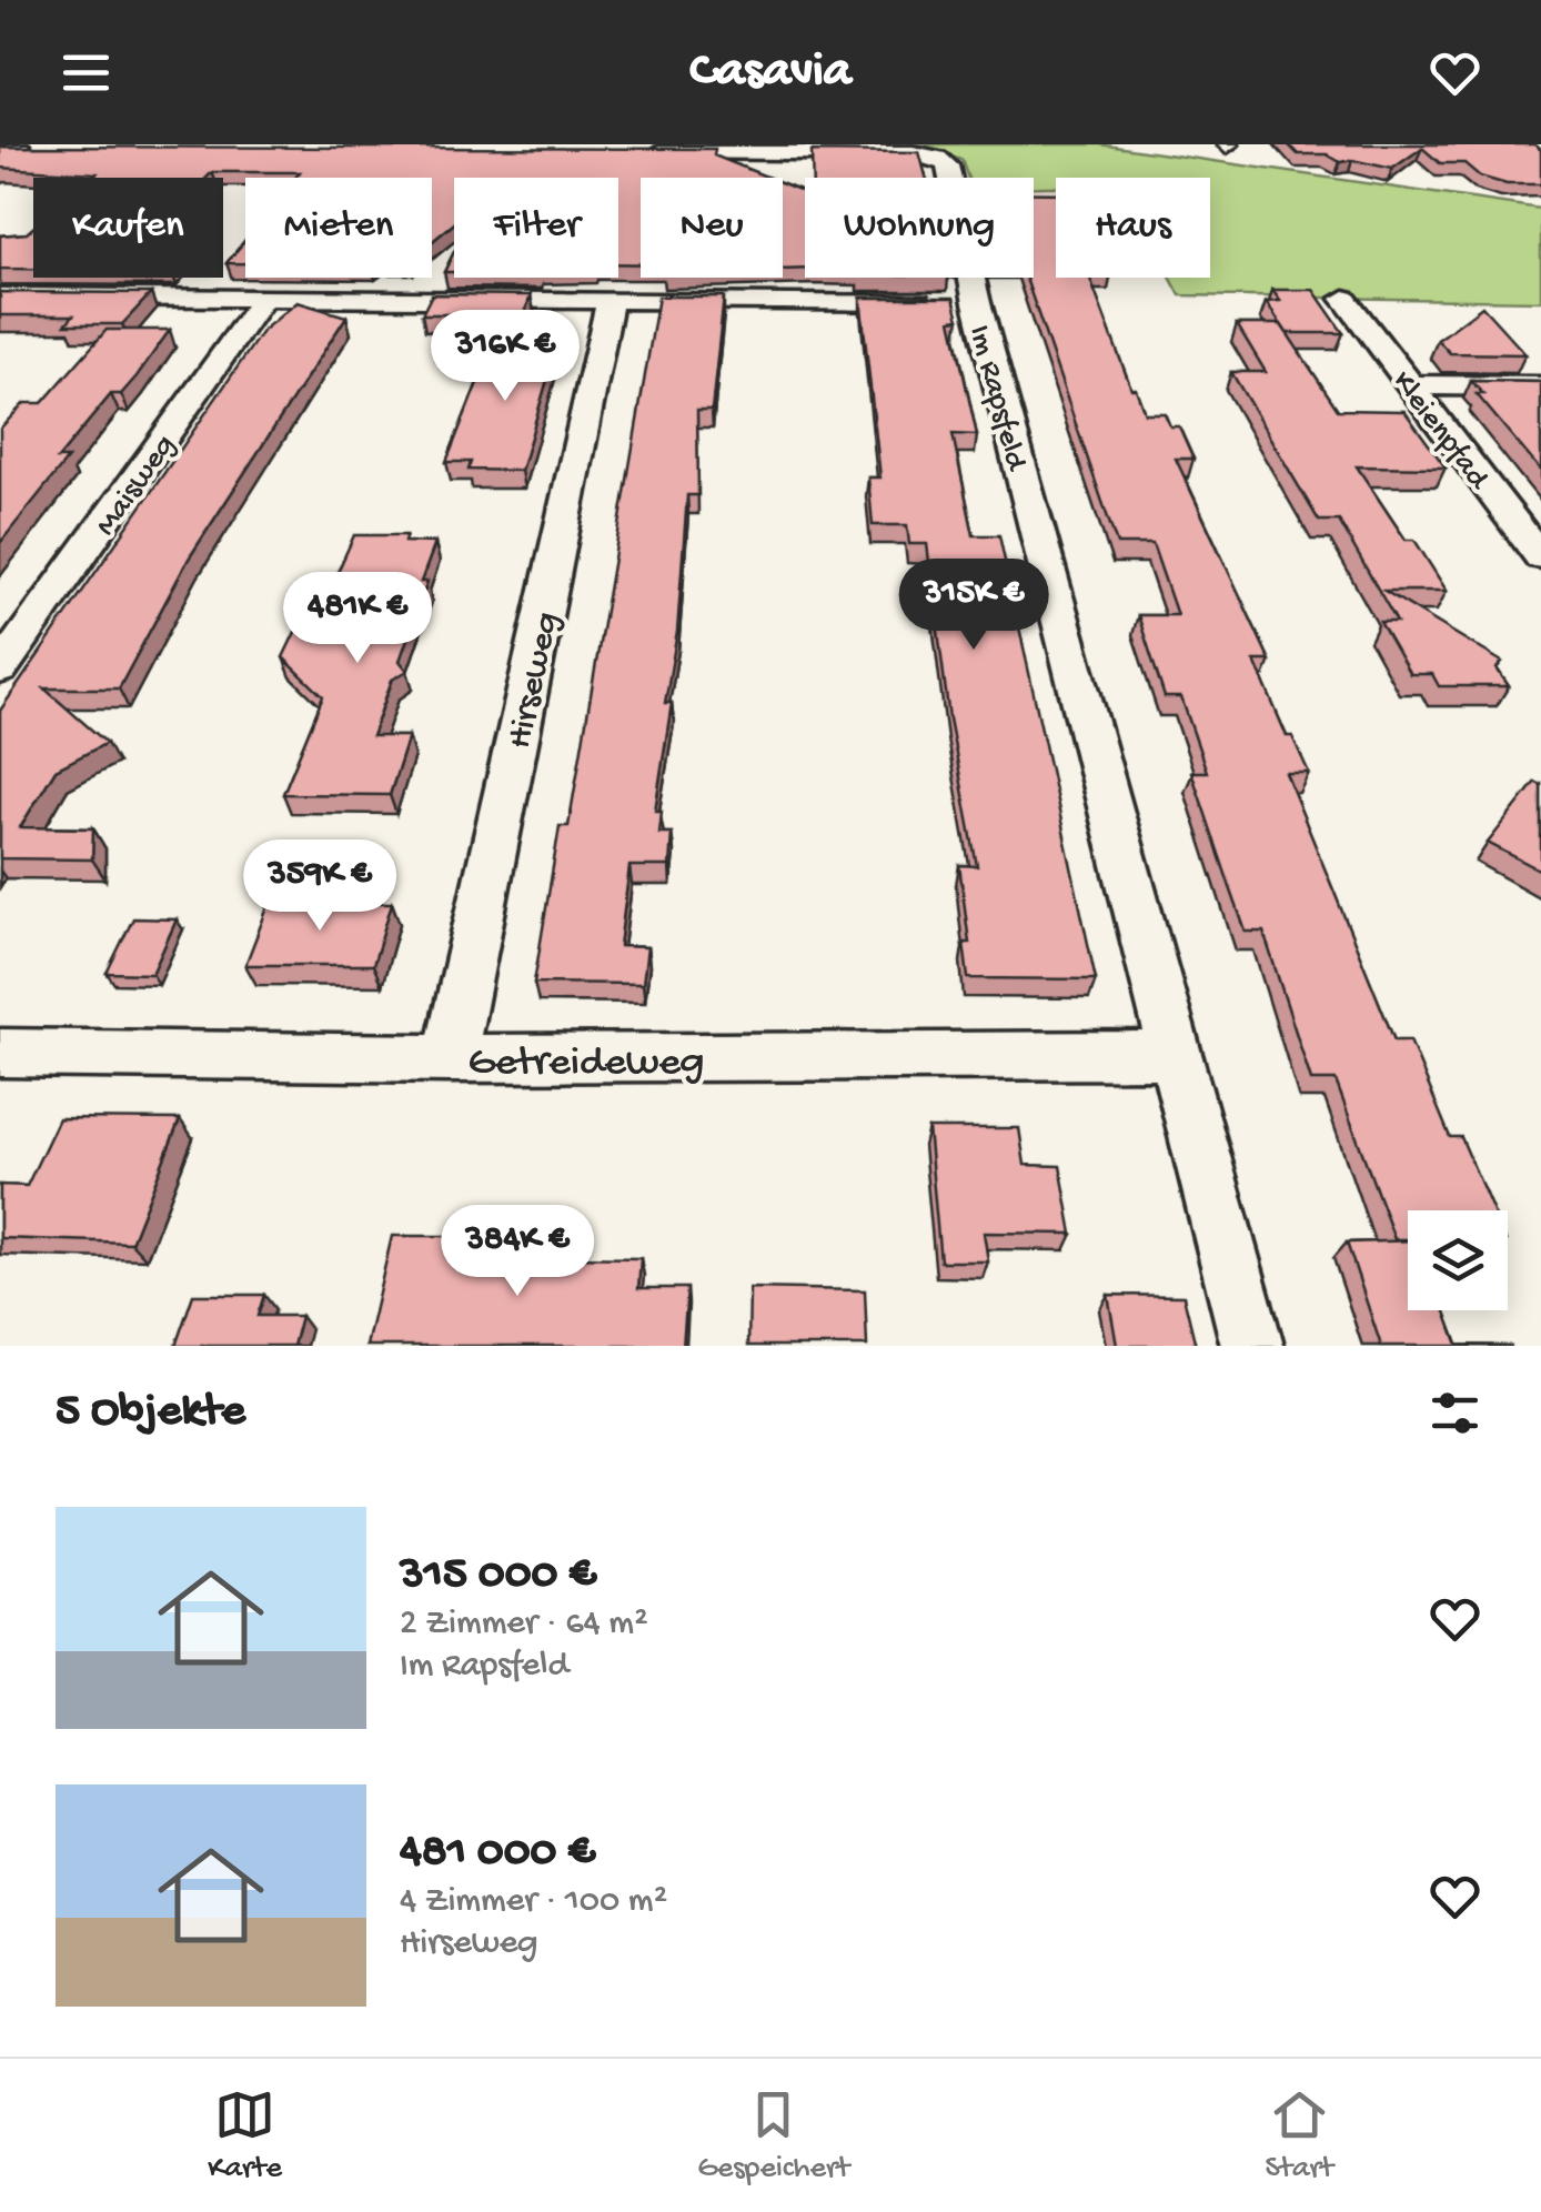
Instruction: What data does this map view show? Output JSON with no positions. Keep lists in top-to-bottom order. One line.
{"streets":{"street":["Im Rapsfeld","Kleienpfad","Maisweg","Hirseweg","Getreideweg"]},"crossings":[["Im Rapsfeld","Getreideweg"],["Hirseweg","Getreideweg"]],"page":{"header":"Casavia","chip":["Kaufen","Mieten","Filter","Neu","Wohnung","Haus"],"price":["316K €","315K €","481K €","359K €","384K €"],"heading":"5 Objekte","list":[{"name":"315 000 €","note":"2 Zimmer · 64 m² · Im Rapsfeld"},{"name":"481 000 €","note":"4 Zimmer · 100 m² · Hirseweg"}],"tabs":["Karte","Gespeichert","Start"]}}
